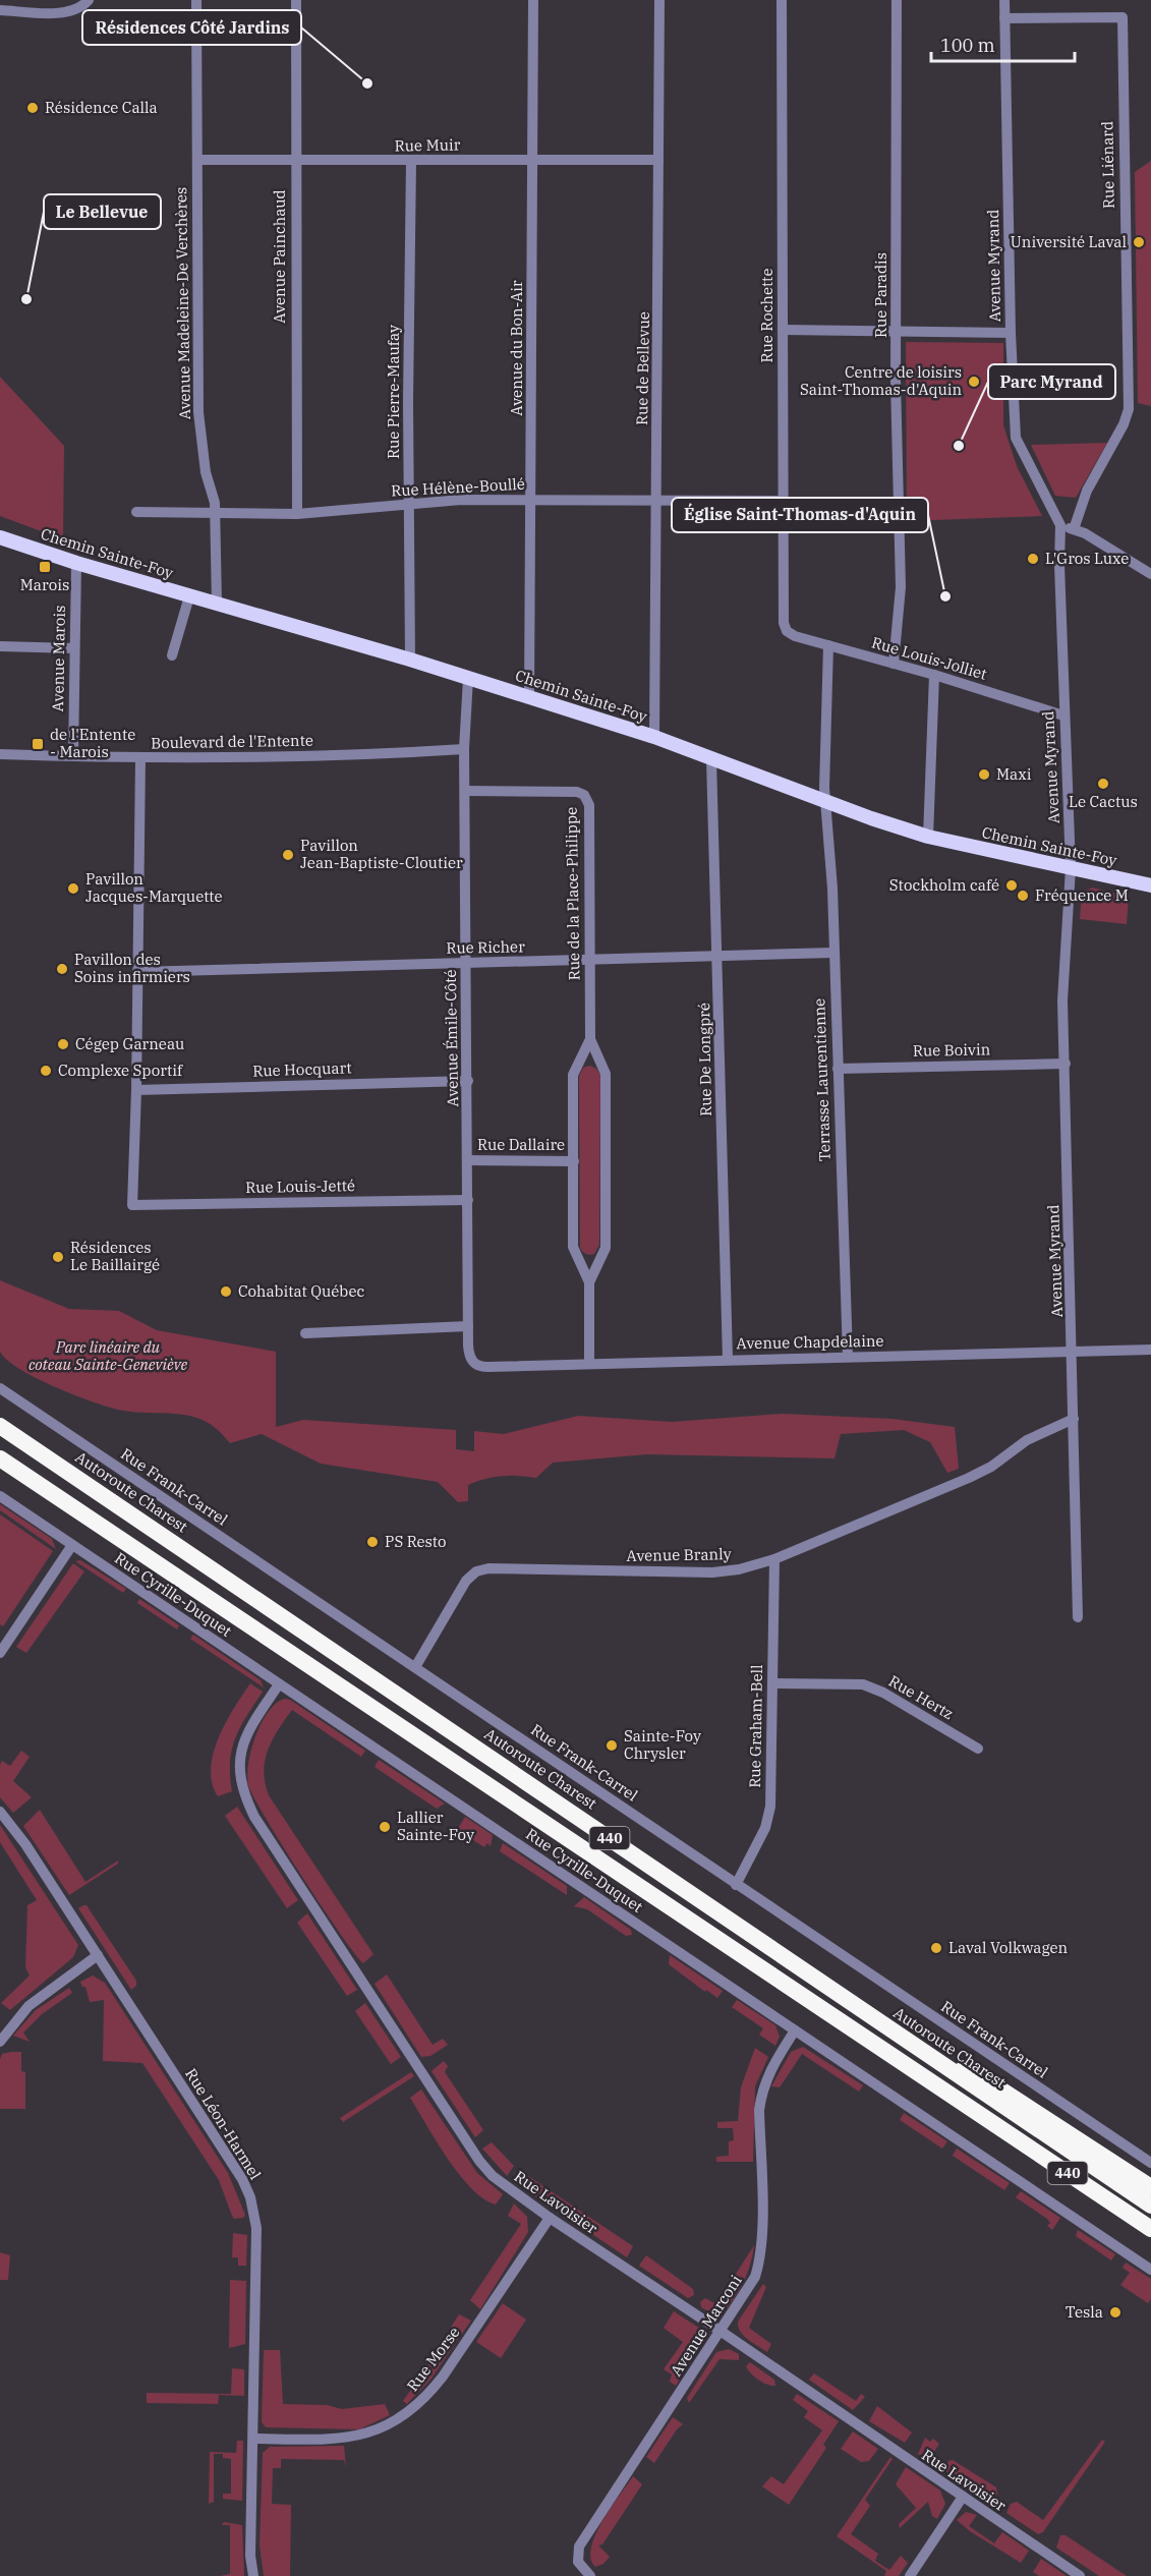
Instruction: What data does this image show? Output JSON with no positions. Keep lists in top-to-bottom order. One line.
{"streets":{"highway":["Autoroute Charest","440"],"main road":["Chemin Sainte-Foy"],"street":["Rue Muir","Rue Liénard","Avenue Painchaud","Avenue Myrand","Rue Paradis","Avenue Madeleine-De Verchères","Rue Rochette","Avenue du Bon-Air","Rue de Bellevue","Rue Pierre-Maufay","Rue Hélène-Boullé","Avenue Marois","Rue Louis-Jolliet","Boulevard de l'Entente","Rue de la Place-Philippe","Rue Richer","Avenue Émile-Côté","Rue Boivin","Rue De Longpré","Rue Hocquart","Terrasse Laurentienne","Rue Dallaire","Rue Louis-Jetté","Avenue Chapdelaine","Rue Frank-Carrel","Avenue Branly","Rue Cyrille-Duquet","Rue Hertz","Rue Graham-Bell","Rue Léon-Harmel","Rue Lavoisier","Avenue Marconi","Rue Morse"]},"crossings":[["Rue Muir","Avenue Painchaud"],["Rue Muir","Avenue Madeleine-De Verchères"],["Rue Muir","Avenue du Bon-Air"],["Rue Muir","Rue de Bellevue"],["Rue Muir","Rue Pierre-Maufay"],["Rue Liénard","Avenue Myrand"],["Avenue Painchaud","Rue Hélène-Boullé"],["Avenue Myrand","Chemin Sainte-Foy"],["Avenue Myrand","Rue Louis-Jolliet"],["Avenue Myrand","Rue Boivin"],["Avenue Myrand","Avenue Chapdelaine"],["Avenue Myrand","Avenue Branly"],["Rue Paradis","Rue Louis-Jolliet"],["Avenue Madeleine-De Verchères","Rue Hélène-Boullé"],["Avenue Madeleine-De Verchères","Chemin Sainte-Foy"],["Rue Rochette","Rue Hélène-Boullé"],["Rue Rochette","Rue Louis-Jolliet"],["Avenue du Bon-Air","Rue Hélène-Boullé"],["Avenue du Bon-Air","Chemin Sainte-Foy"],["Rue de Bellevue","Rue Hélène-Boullé"],["Rue de Bellevue","Chemin Sainte-Foy"],["Rue Pierre-Maufay","Rue Hélène-Boullé"],["Rue Pierre-Maufay","Chemin Sainte-Foy"],["Chemin Sainte-Foy","Avenue Marois"],["Chemin Sainte-Foy","Avenue Émile-Côté"],["Chemin Sainte-Foy","Rue De Longpré"],["Chemin Sainte-Foy","Terrasse Laurentienne"],["Avenue Marois","Boulevard de l'Entente"],["Boulevard de l'Entente","Avenue Émile-Côté"],["Rue de la Place-Philippe","Rue Richer"],["Rue de la Place-Philippe","Avenue Émile-Côté"],["Rue de la Place-Philippe","Rue Dallaire"],["Rue de la Place-Philippe","Avenue Chapdelaine"],["Rue Richer","Avenue Émile-Côté"],["Rue Richer","Rue De Longpré"],["Rue Richer","Terrasse Laurentienne"],["Avenue Émile-Côté","Rue Hocquart"],["Avenue Émile-Côté","Rue Dallaire"],["Avenue Émile-Côté","Rue Louis-Jetté"],["Avenue Émile-Côté","Avenue Chapdelaine"],["Rue Boivin","Terrasse Laurentienne"],["Rue De Longpré","Avenue Chapdelaine"],["Rue Hocquart","Rue Louis-Jetté"],["Terrasse Laurentienne","Avenue Chapdelaine"],["Rue Frank-Carrel","Avenue Branly"],["Rue Frank-Carrel","Rue Graham-Bell"],["Avenue Branly","Rue Graham-Bell"],["Rue Cyrille-Duquet","Rue Lavoisier"],["Rue Cyrille-Duquet","Avenue Marconi"],["Rue Hertz","Rue Graham-Bell"],["Rue Léon-Harmel","Rue Morse"],["Rue Lavoisier","Avenue Marconi"],["Rue Lavoisier","Rue Morse"]],"parks":["Parc linéaire du coteau Sainte-Geneviève"],"places":{"other":["Résidences Côté Jardins","Résidence Calla","Université Laval","Le Bellevue","Centre de loisirs Saint-Thomas-d'Aquin","Parc Myrand","L'Gros Luxe","Église Saint-Thomas-d'Aquin","Maxi","Le Cactus","Pavillon Jean-Baptiste-Cloutier","Stockholm café","Pavillon Jacques-Marquette","Fréquence M","Pavillon des Soins infirmiers","Cégep Garneau","Complexe Sportif","Résidences Le Baillairgé","Cohabitat Québec","PS Resto","Sainte-Foy Chrysler","Lallier Sainte-Foy","Laval Volkwagen","Tesla"],"transit":["Marois","de l'Entente - Marois"]},"scale_bar":"100 m"}
